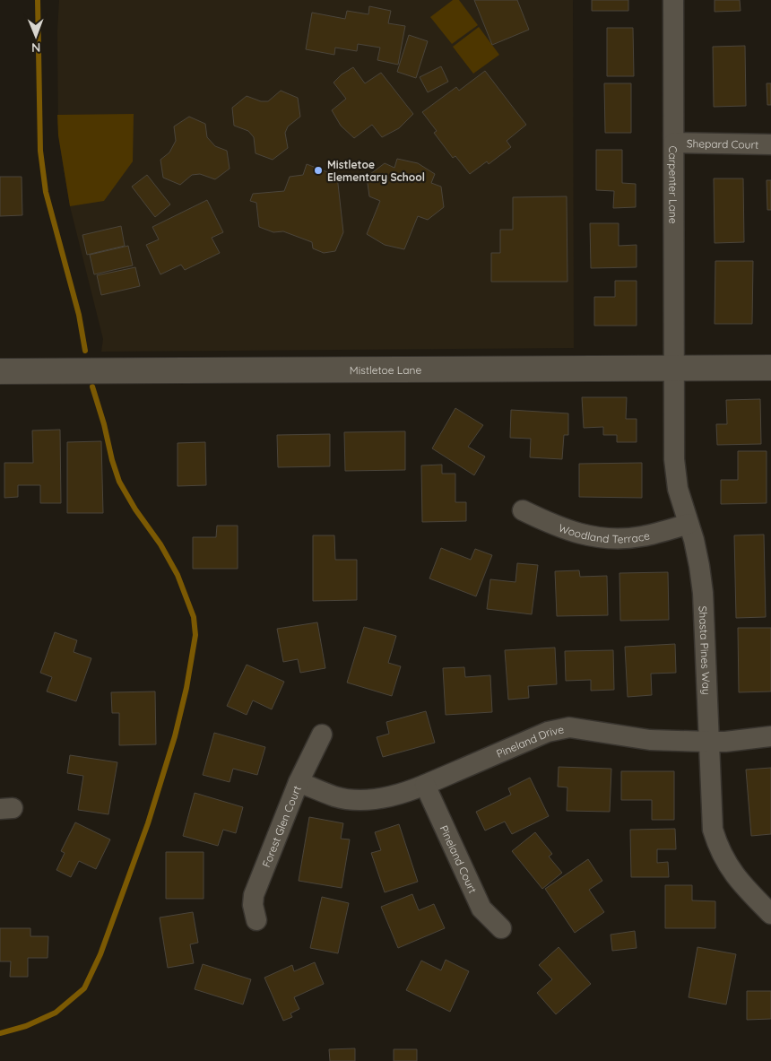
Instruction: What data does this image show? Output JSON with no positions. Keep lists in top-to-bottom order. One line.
{"streets":{"street":["Shepard Court","Carpenter Lane","Mistletoe Lane","Woodland Terrace","Shasta Pines Way","Pineland Drive","Forest Glen Court","Pineland Court"]},"crossings":[["Shepard Court","Carpenter Lane"],["Carpenter Lane","Mistletoe Lane"],["Carpenter Lane","Shasta Pines Way"],["Mistletoe Lane","Shasta Pines Way"],["Woodland Terrace","Shasta Pines Way"],["Shasta Pines Way","Pineland Drive"],["Pineland Drive","Forest Glen Court"],["Pineland Drive","Pineland Court"]],"places":["Mistletoe Elementary School"],"north":"bottom"}
